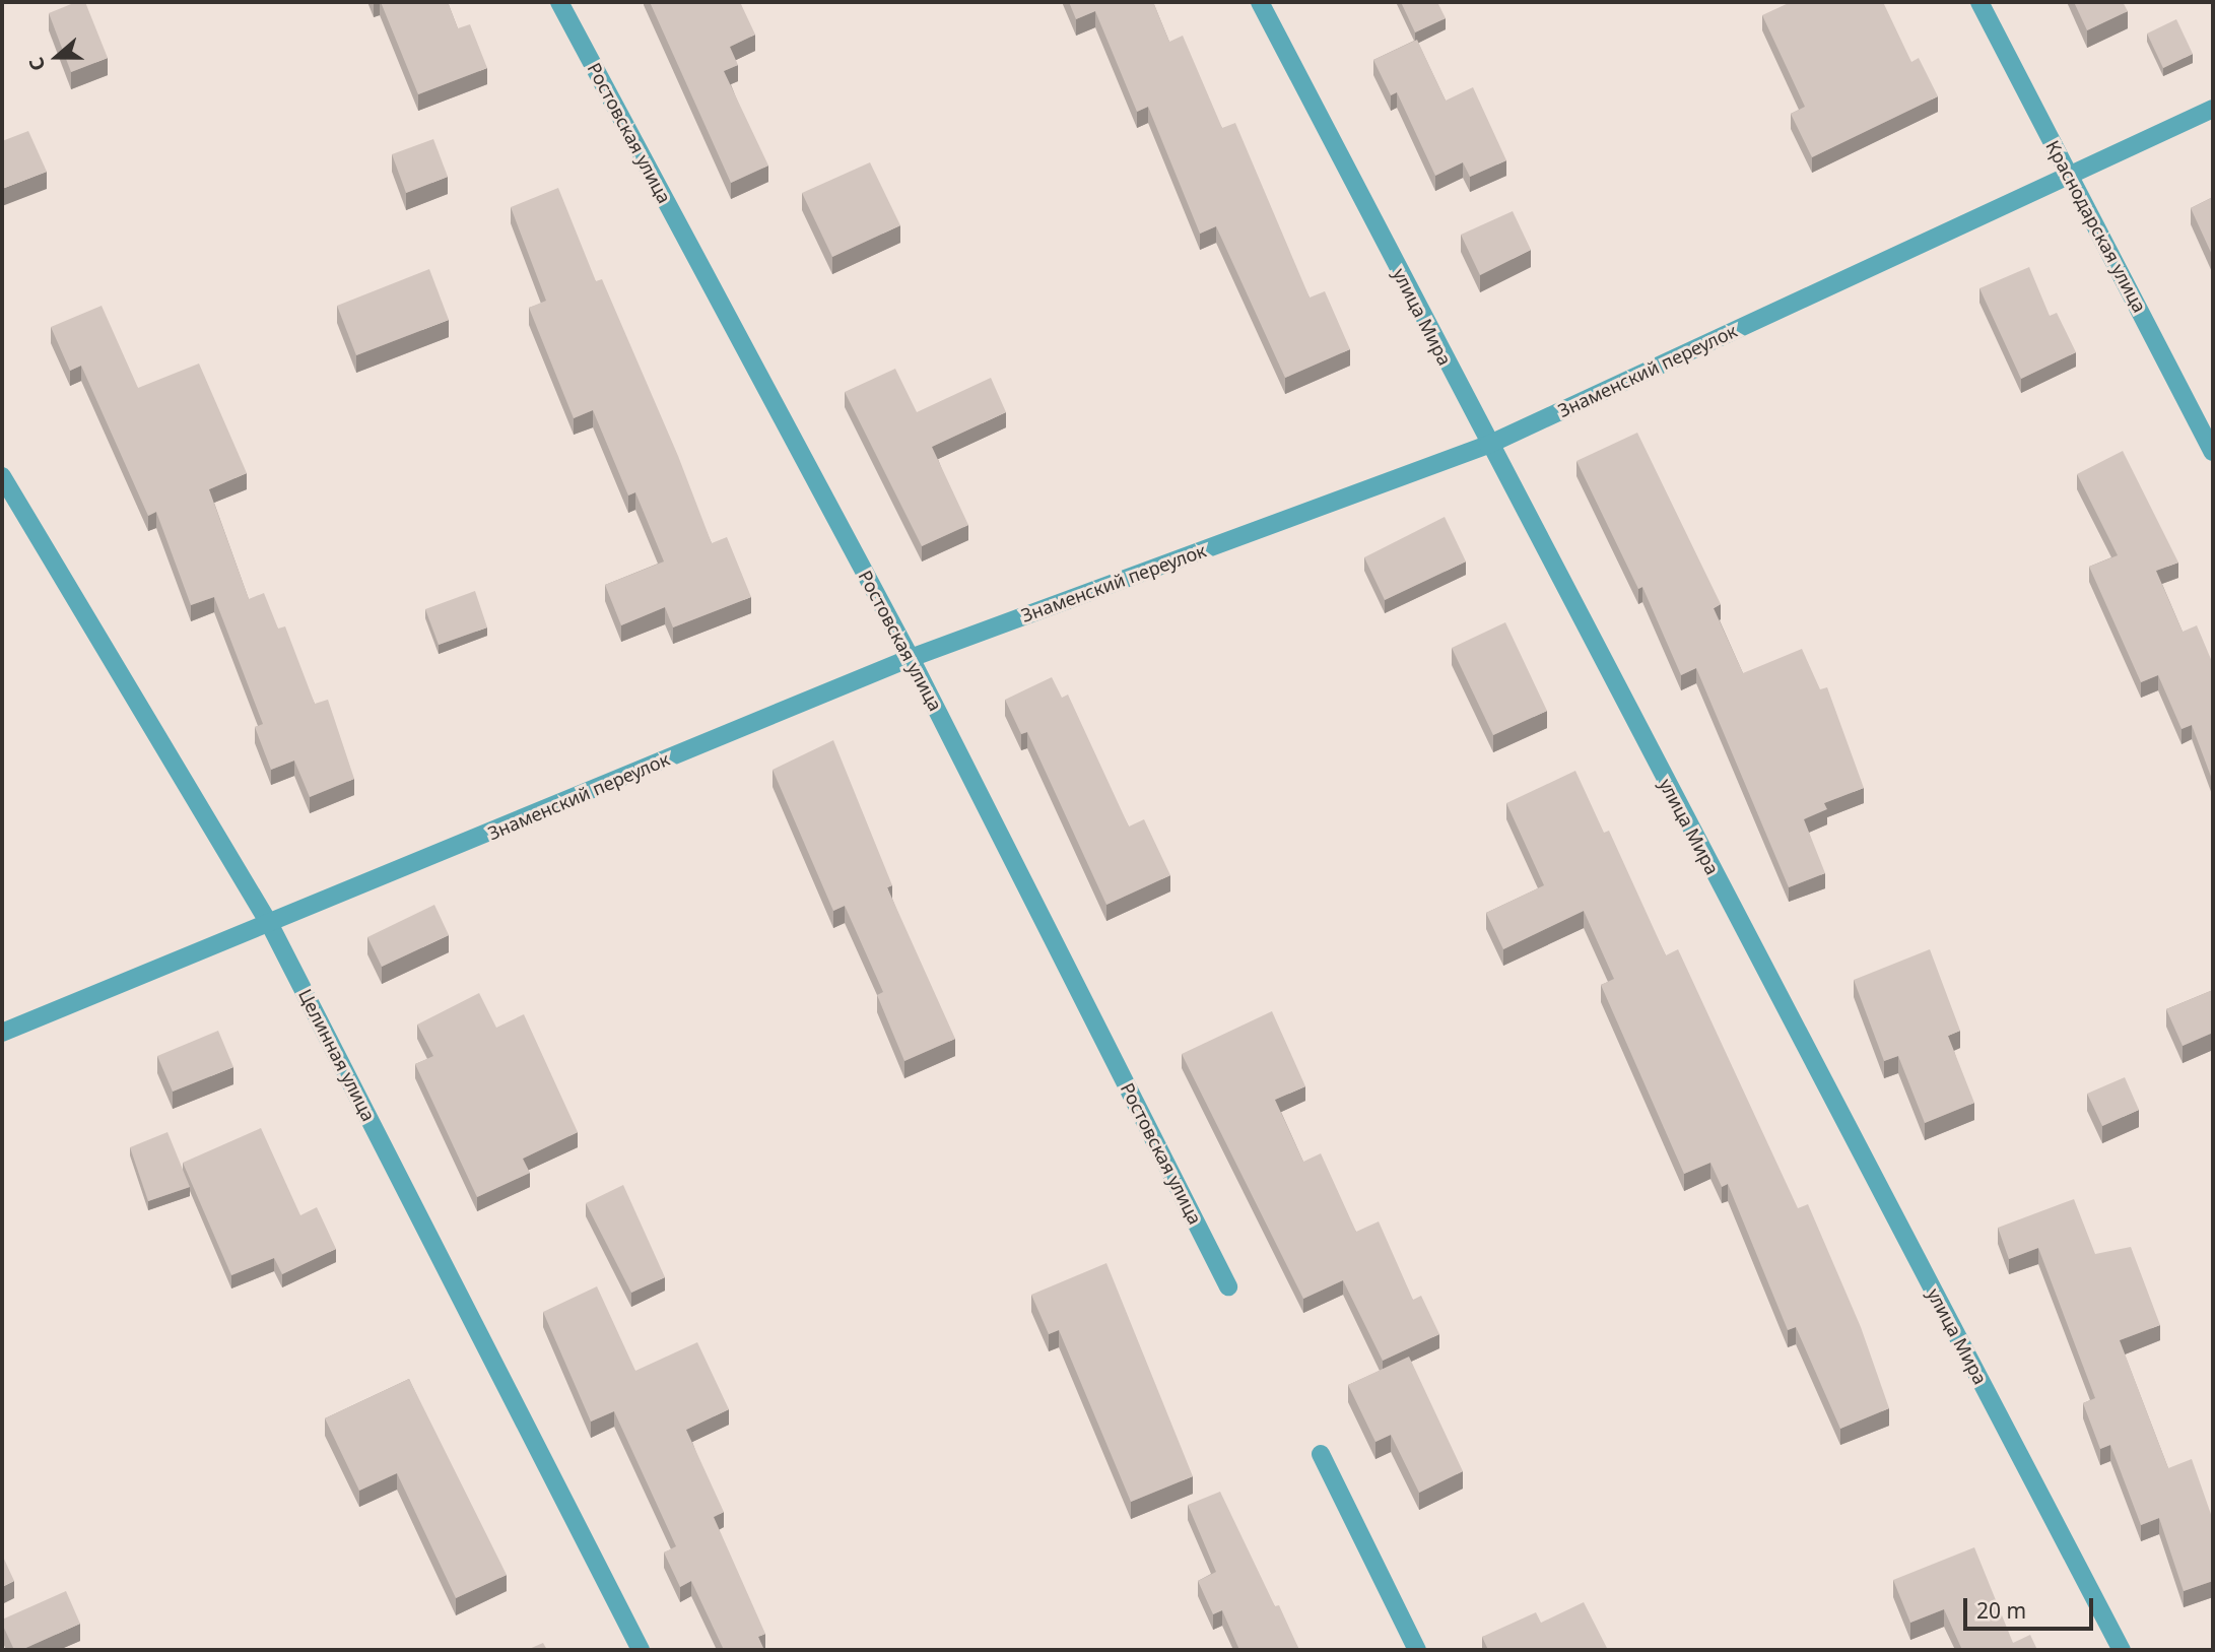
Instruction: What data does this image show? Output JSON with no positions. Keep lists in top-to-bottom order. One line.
{"streets":{"street":["Ростовская улица","Краснодарская улица","улица Мира","Знаменский переулок","Целинная улица"]},"crossings":[["Ростовская улица","Знаменский переулок"],["Краснодарская улица","Знаменский переулок"],["улица Мира","Знаменский переулок"],["Знаменский переулок","Целинная улица"]],"scale_bar":"20 m","north":"left"}
